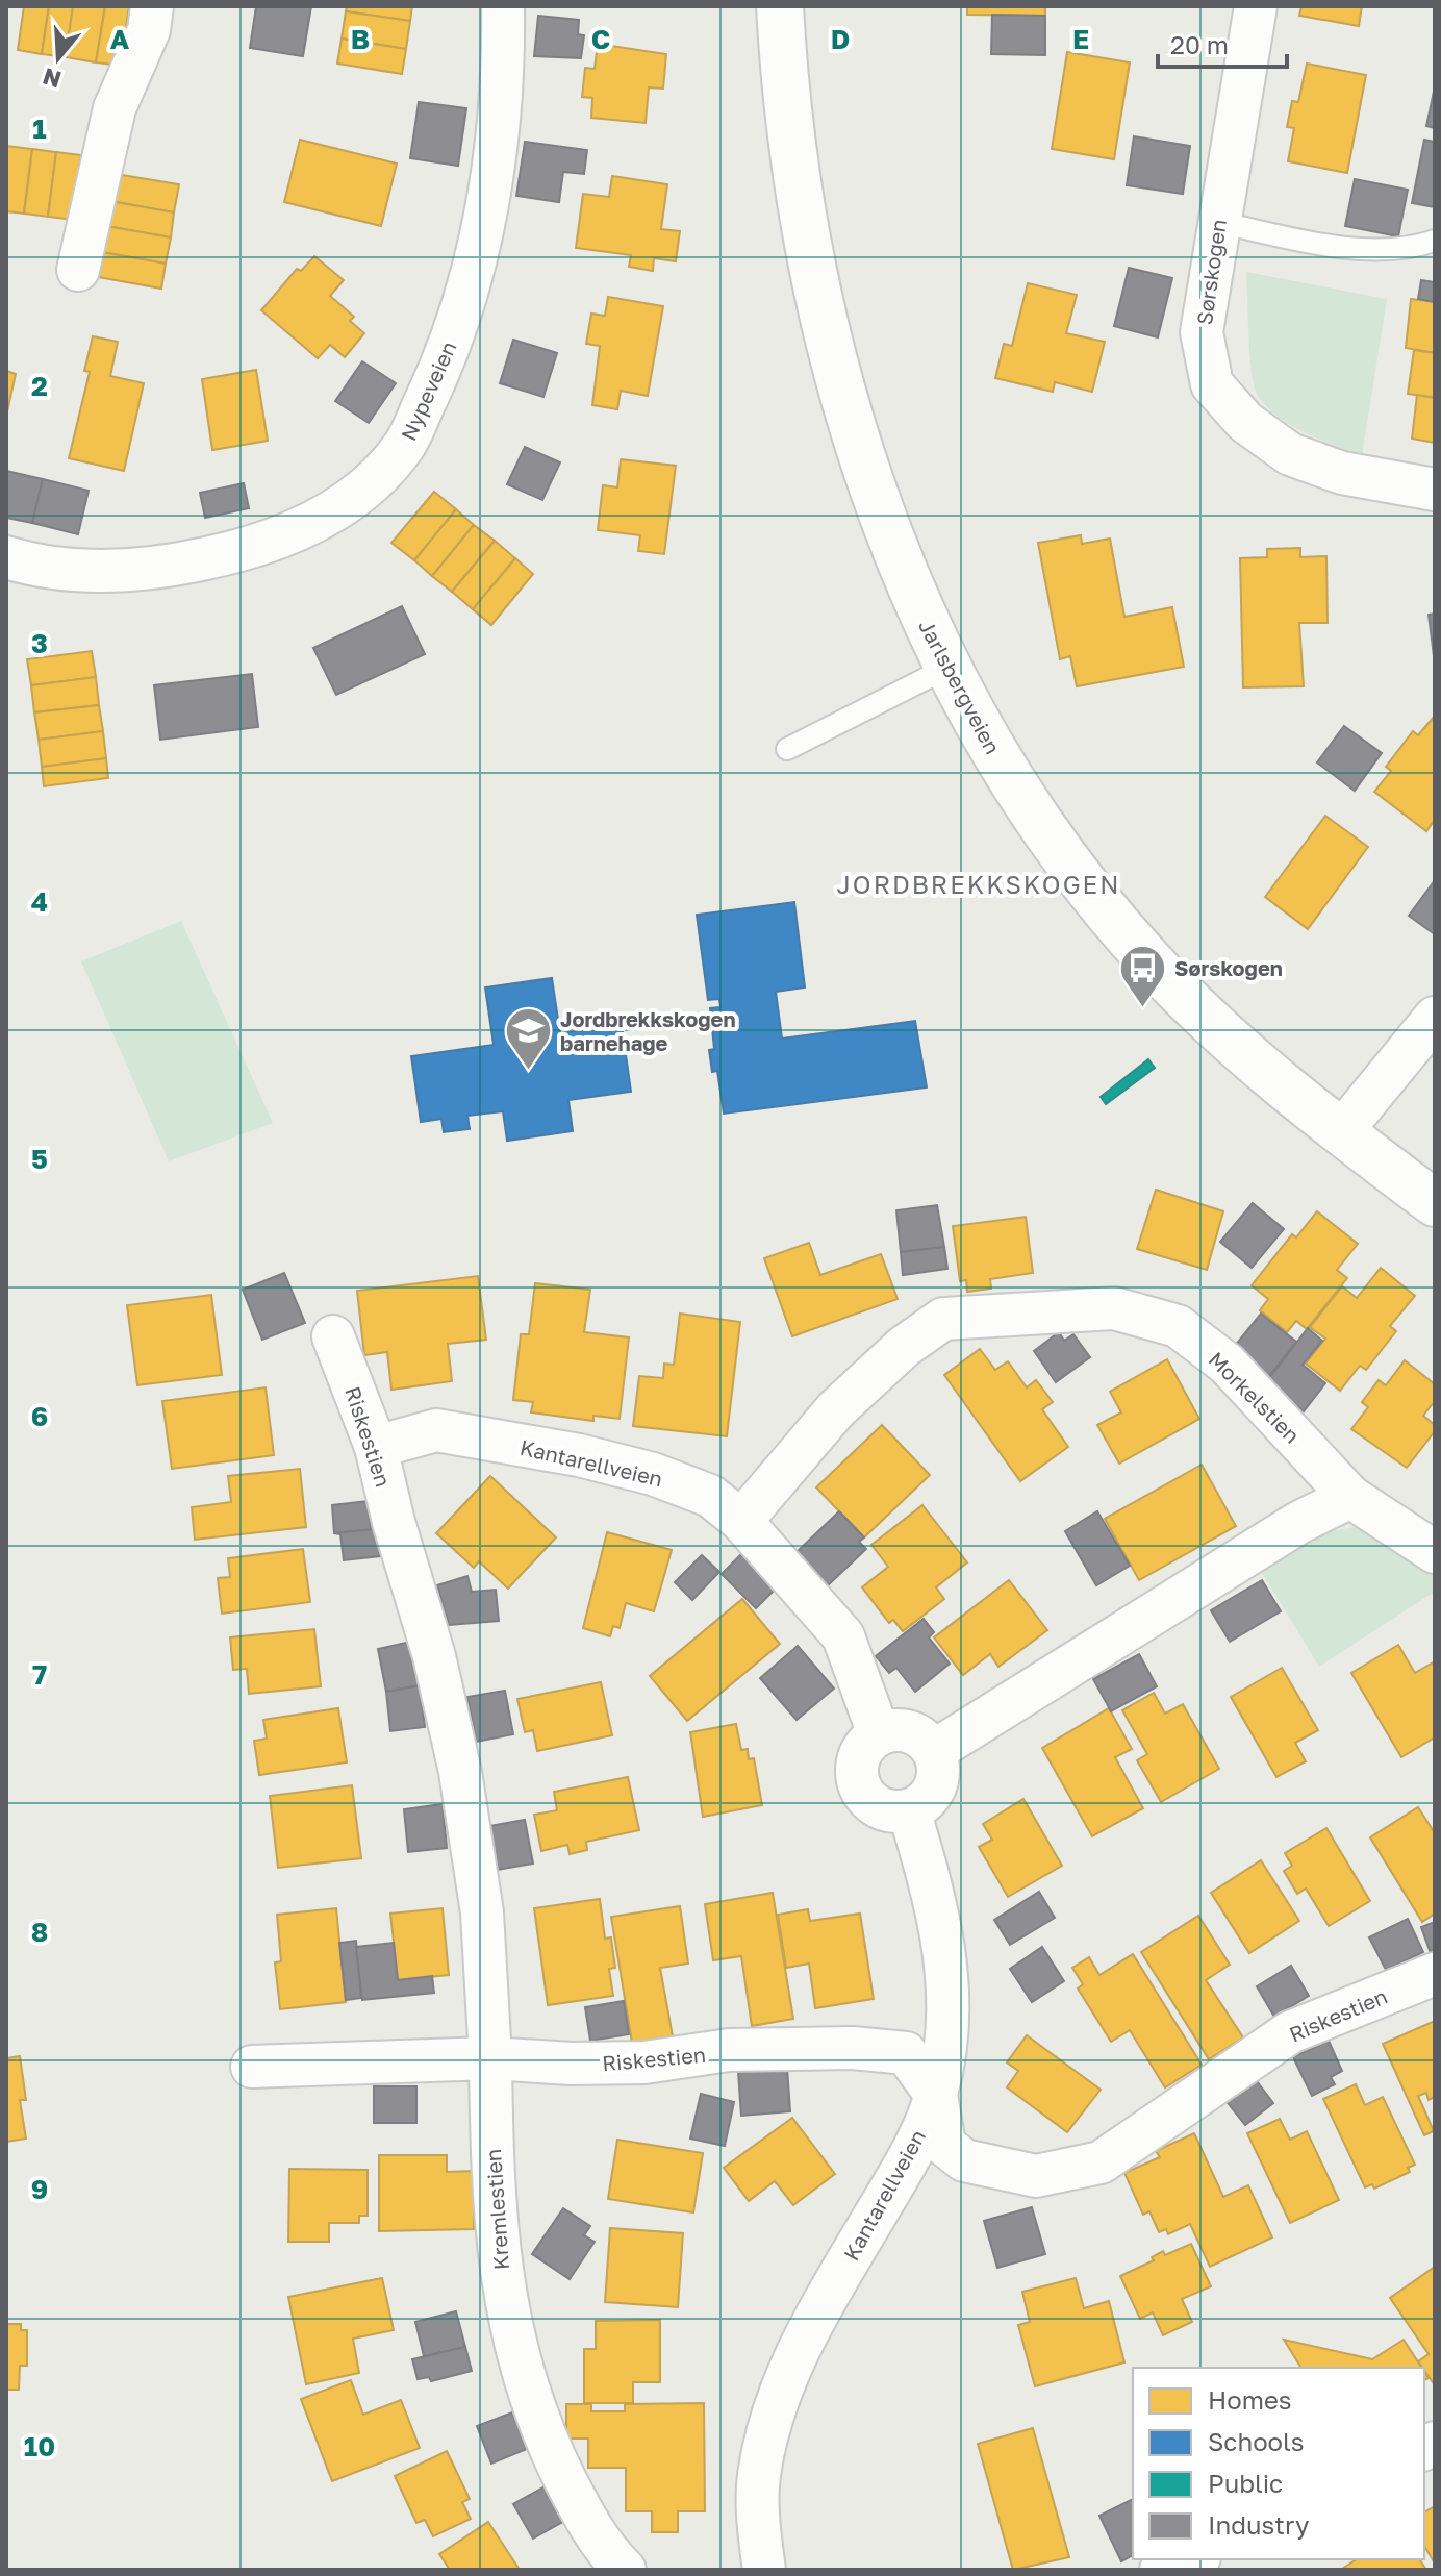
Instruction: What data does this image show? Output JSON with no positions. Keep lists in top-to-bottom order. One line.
{"streets":{"main road":["Jarlsbergveien"],"street":["Sørskogen","Nypeveien","Morkelstien","Riskestien","Kantarellveien","Kremlestien"]},"crossings":[["Morkelstien","Kantarellveien"],["Riskestien","Kantarellveien"],["Riskestien","Kremlestien"]],"districts":["JORDBREKKSKOGEN"],"places":{"bus stop":["Sørskogen"],"school or university":["Jordbrekkskogen barnehage"]},"legend":["Homes","Schools","Public","Industry"],"scale_bar":"20 m","north":"bottom","grid":{"columns":["A","B","C","D","E"],"rows":["1","2","3","4","5","6","7","8","9","10"]}}
